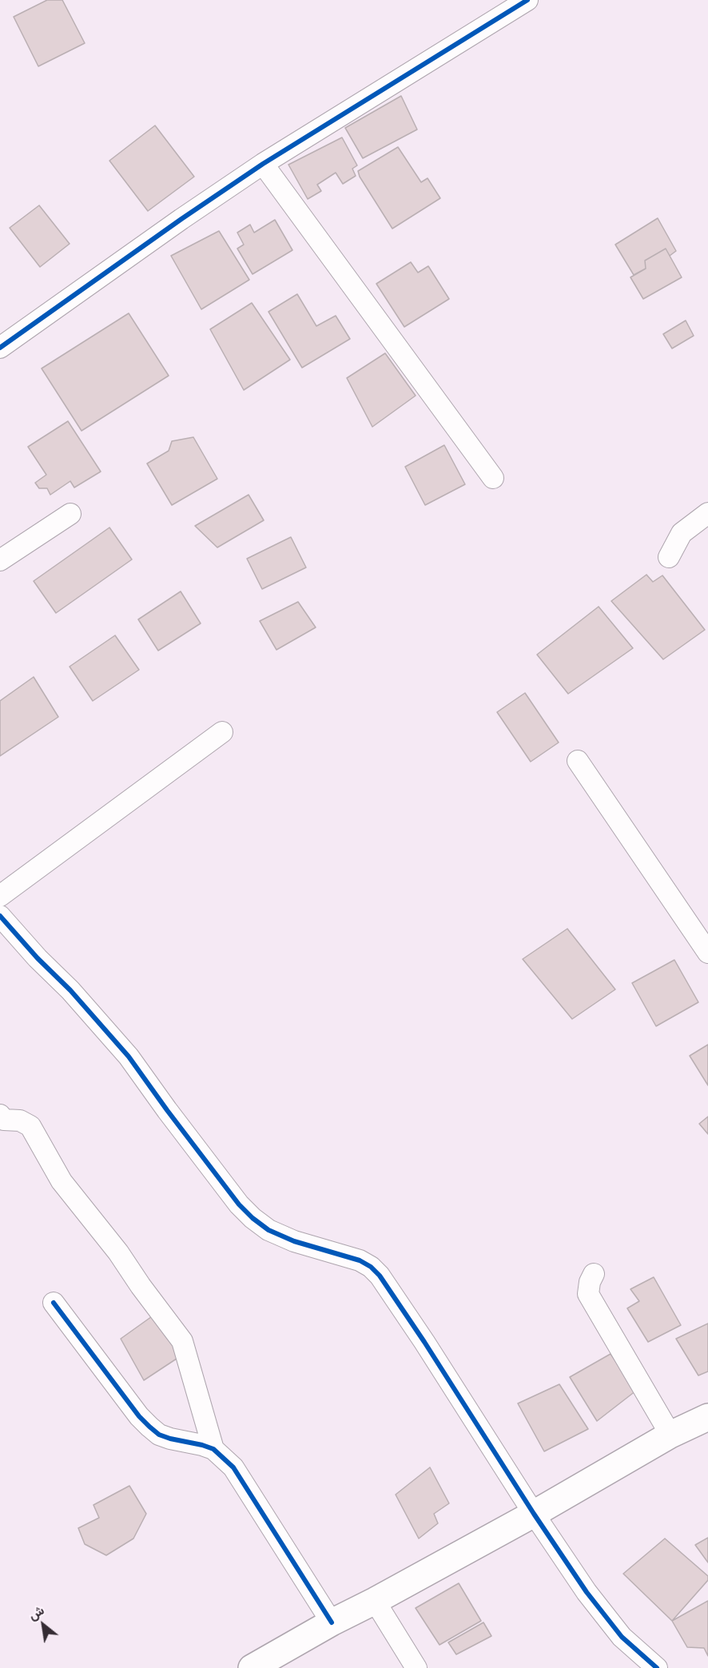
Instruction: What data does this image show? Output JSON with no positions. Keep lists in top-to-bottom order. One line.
{"north":"top left"}
